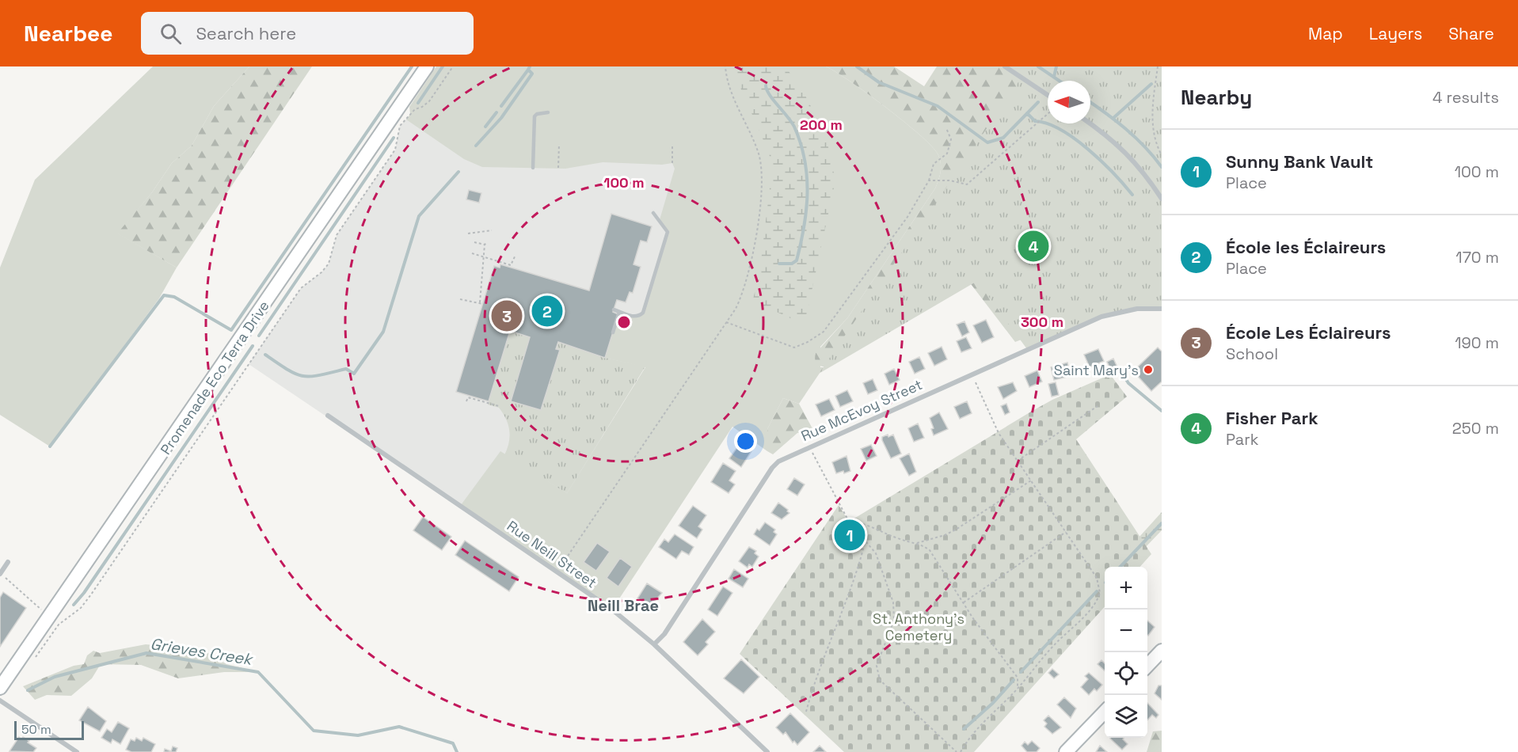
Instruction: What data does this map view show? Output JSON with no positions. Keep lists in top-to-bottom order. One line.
{"streets":{"street":["Promenade Eco Terra Drive","Rue McEvoy Street","Rue Neill Street"]},"crossings":[["Rue McEvoy Street","Rue Neill Street"]],"districts":["Neill Brae"],"water":["Grieves Creek"],"parks":["St. Anthony’s Cemetery"],"places":["Saint Mary's"],"scale_bar":"50 m","north":"left","page":{"header":"Nearbee","search":"Search here","nav":["Map","Layers","Share"],"heading":["Nearby","4 results"],"list":[{"mark":"1","name":"Sunny Bank Vault","note":"Place","value":"100 m"},{"mark":"2","name":"École les Éclaireurs","note":"Place","value":"170 m"},{"mark":"3","name":"École Les Éclaireurs","note":"School","value":"190 m"},{"mark":"4","name":"Fisher Park","note":"Park","value":"250 m"}],"pins":["4","2","3","1"],"map_buttons":["+","−"],"scale":"50 m"},"rings":["200 m","100 m","300 m"]}
